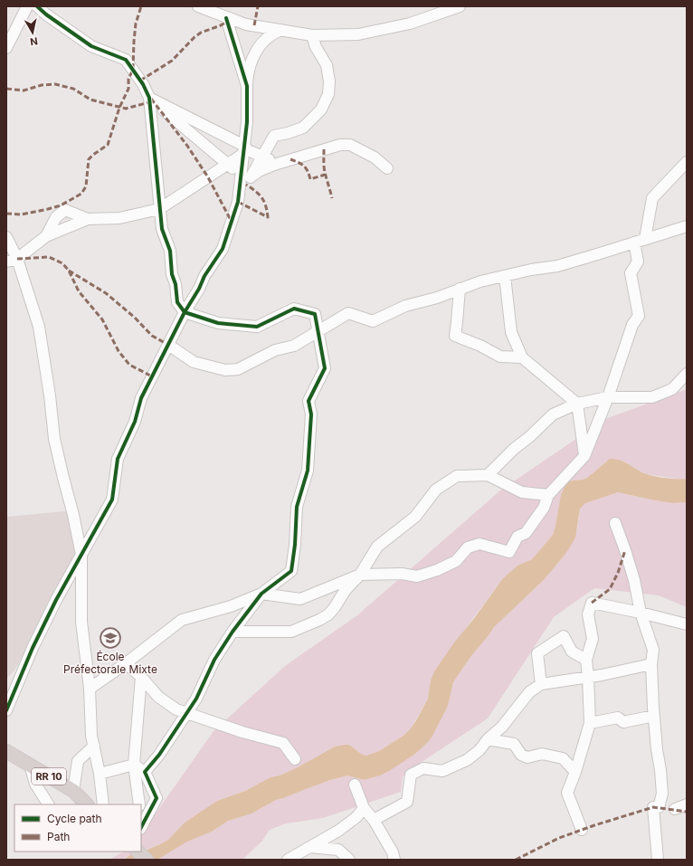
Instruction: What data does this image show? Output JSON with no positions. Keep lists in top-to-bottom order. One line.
{"streets":{"main road":["RR 10"]},"places":{"school or university":["École Préfectorale Mixte"]},"legend":["Cycle path","Path"],"north":"bottom"}
